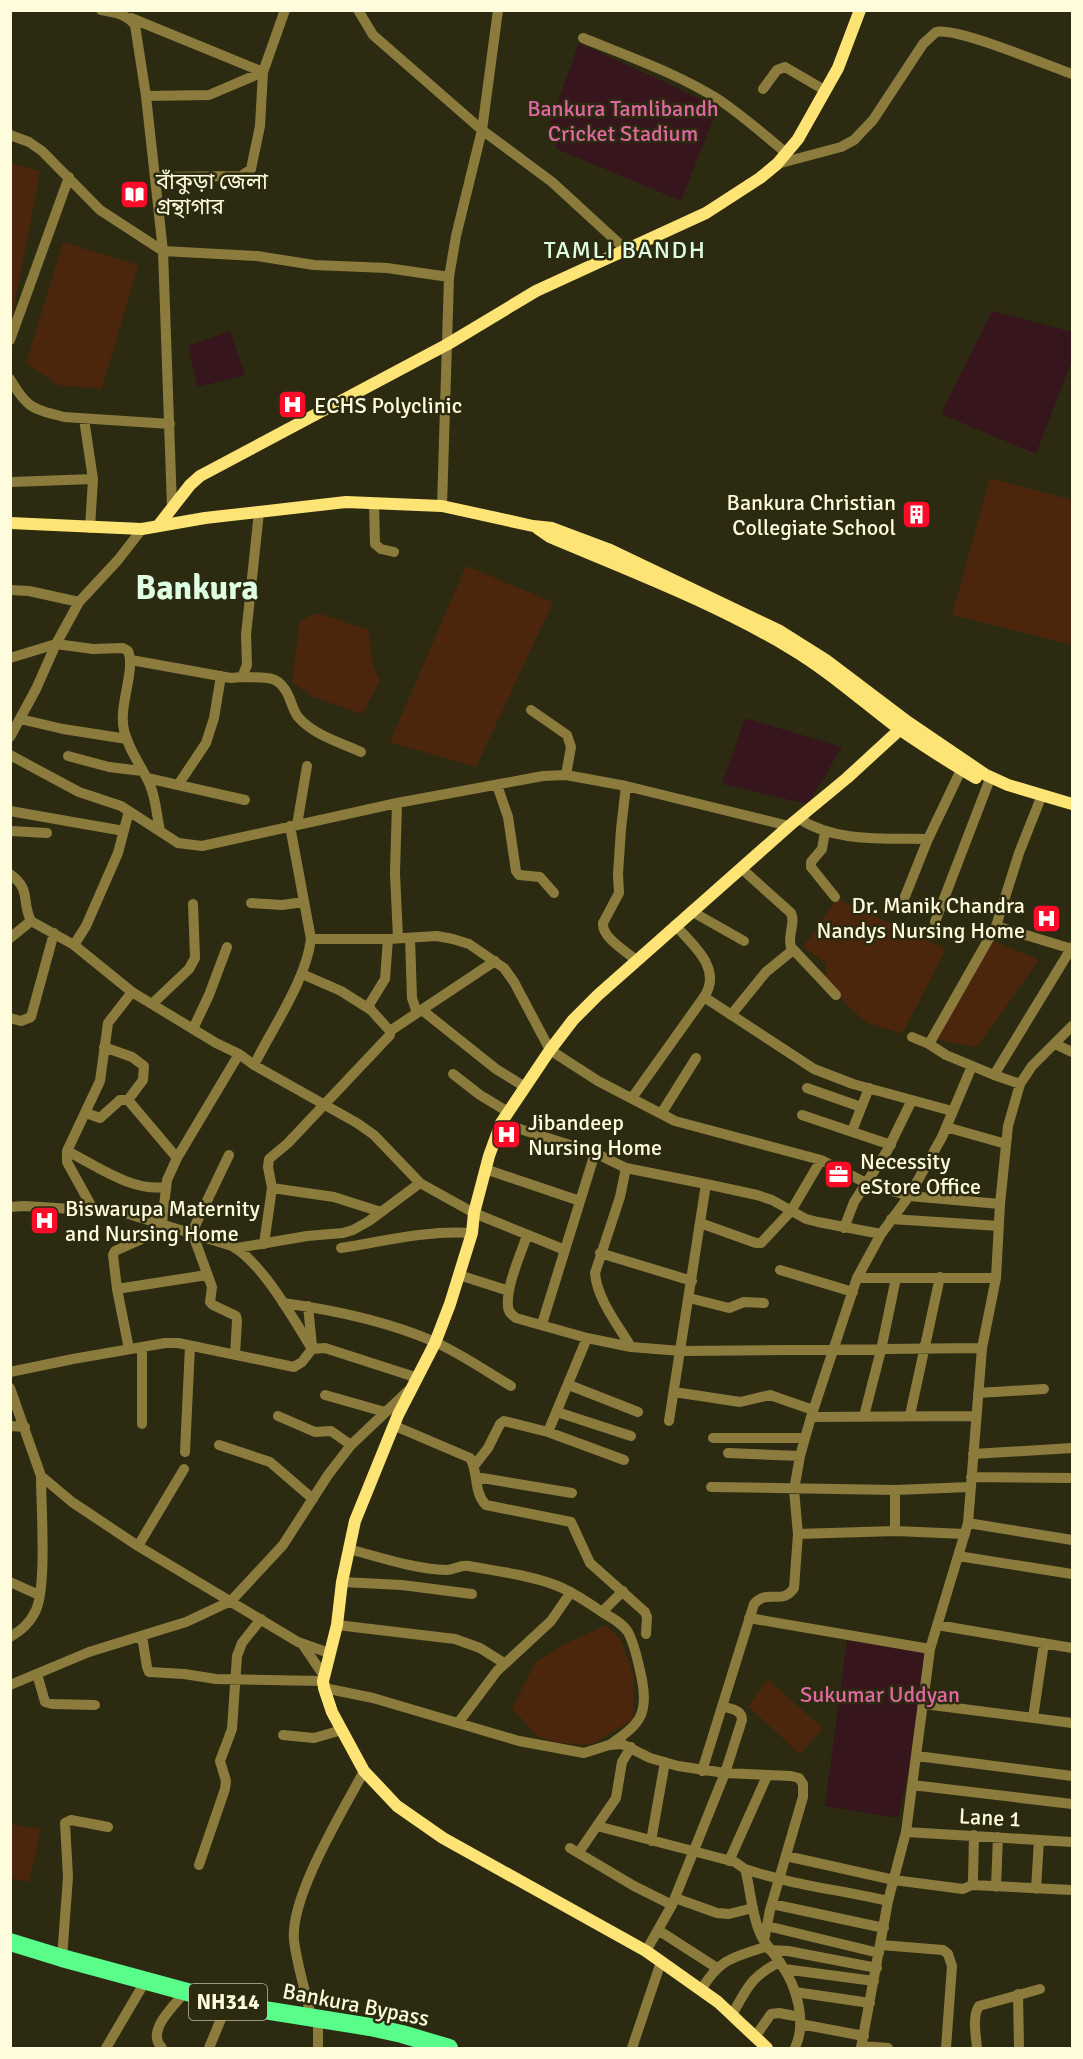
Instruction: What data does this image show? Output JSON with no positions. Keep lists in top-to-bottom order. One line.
{"streets":{"highway":["NH314","Bankura Bypass"],"street":["Lane 1"]},"districts":["TAMLI BANDH","Bankura"],"parks":["Bankura Tamlibandh Cricket Stadium","Sukumar Uddyan"],"places":{"library":["বাঁকুড়া জেলা গ্ৰন্থাগার"],"hospital":["ECHS Polyclinic","Dr. Manik Chandra Nandys Nursing Home","Jibandeep Nursing Home","Biswarupa Maternity and Nursing Home"],"building":["Bankura Christian Collegiate School"],"office":["Necessity eStore Office"]}}
